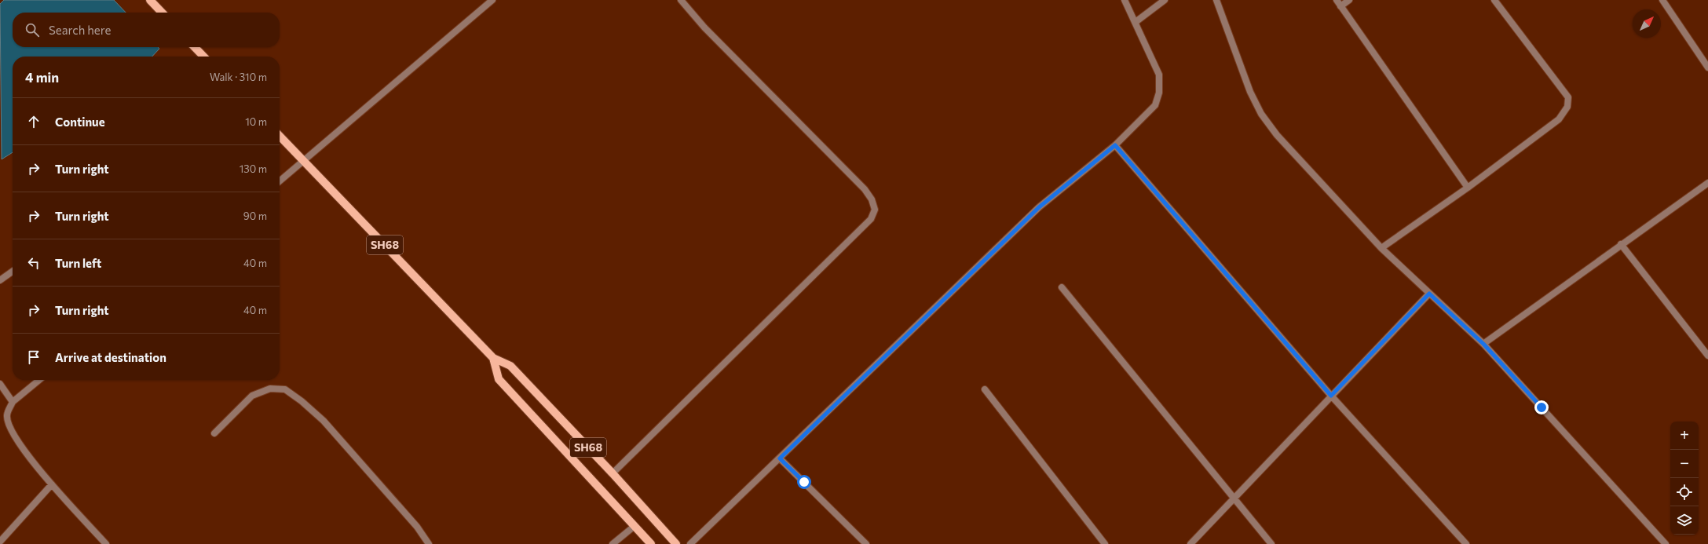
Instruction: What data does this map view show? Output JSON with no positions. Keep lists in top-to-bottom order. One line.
{"streets":{"main road":["SH68"]},"north":"top right","page":{"search":"Search here","heading":["4 min","Walk · 310 m"],"list":[["Continue","10 m"],["Turn right","130 m"],["Turn right","90 m"],["Turn left","40 m"],["Turn right","40 m"],"Arrive at destination"],"map_buttons":["+","−"]}}
